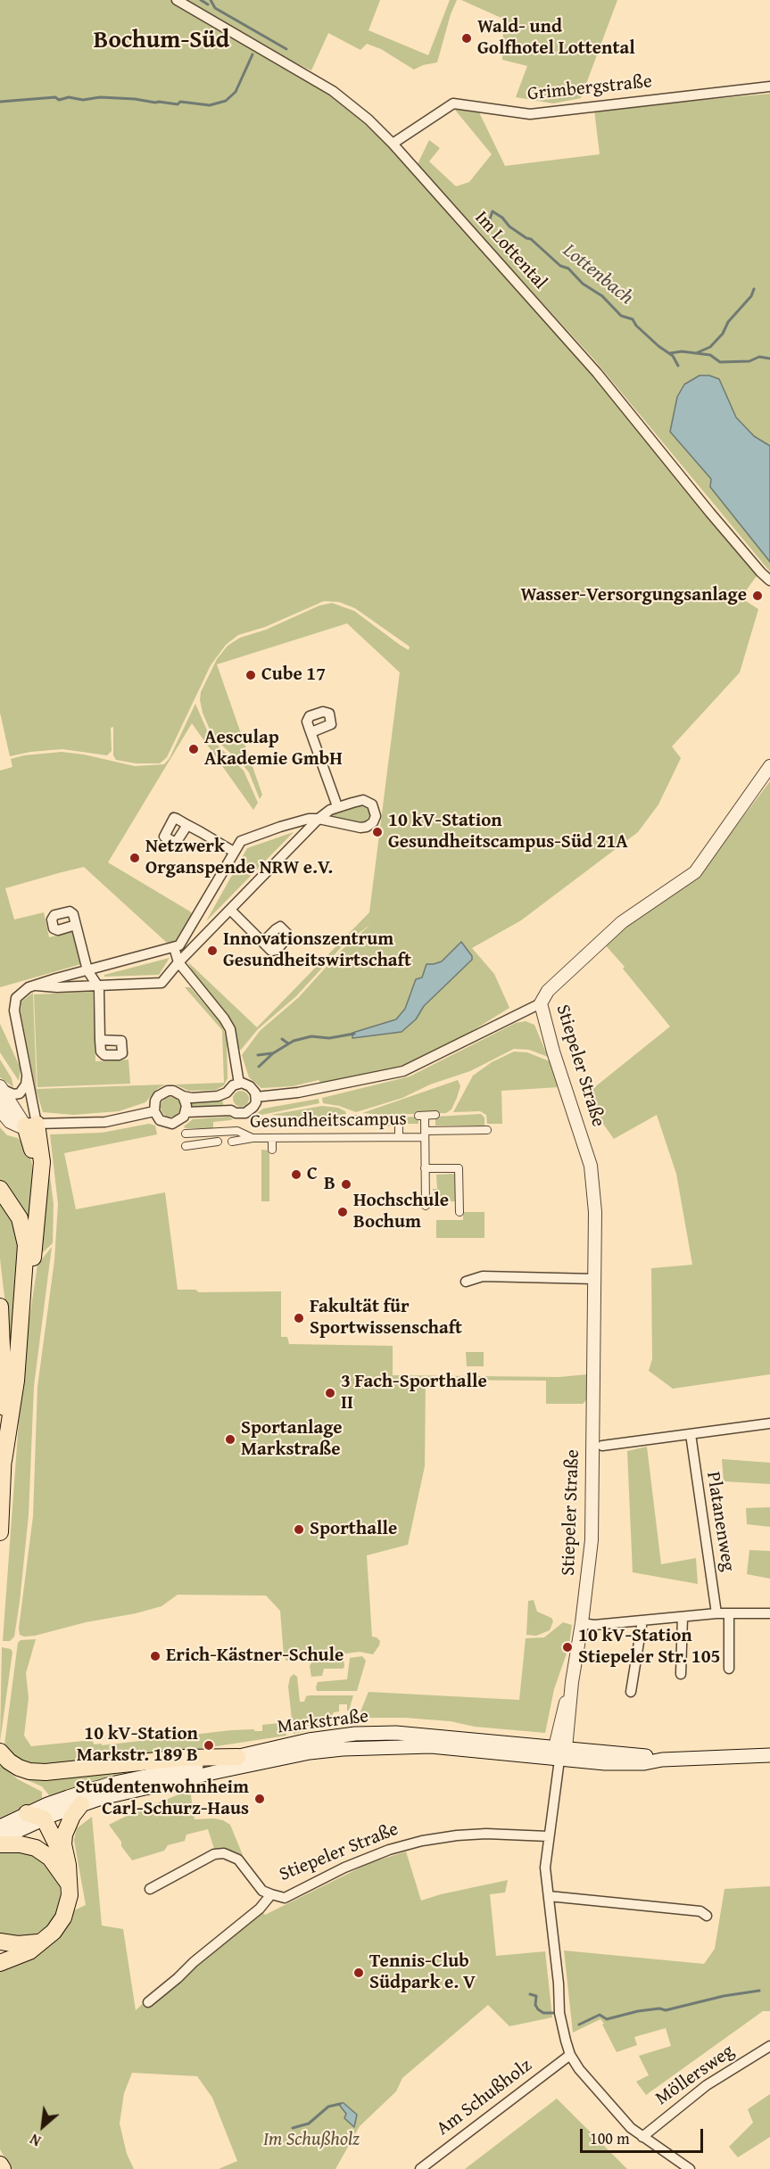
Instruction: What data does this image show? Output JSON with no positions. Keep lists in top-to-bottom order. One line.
{"streets":{"main road":["Markstraße"],"street":["Grimbergstraße","Im Lottental","Stiepeler Straße","Gesundheitscampus","Platanenweg","Möllersweg","Am Schußholz"]},"crossings":[["Grimbergstraße","Im Lottental"],["Stiepeler Straße","Gesundheitscampus"],["Stiepeler Straße","Markstraße"],["Stiepeler Straße","Möllersweg"],["Stiepeler Straße","Am Schußholz"]],"districts":["Bochum-Süd"],"water":["Lottenbach"],"parks":["Im Schußholz"],"places":["Wald- und Golfhotel Lottental","Wasser-Versorgungsanlage","Cube 17","Aesculap Akademie GmbH","10 kV-Station Gesundheitscampus-Süd 21A","Netzwerk Organspende NRW e.V.","Innovationszentrum Gesundheitswirtschaft","C","B","Hochschule Bochum","Fakultät für Sportwissenschaft","3 Fach-Sporthalle II","Sportanlage Markstraße","Sporthalle","10 kV-Station Stiepeler Str. 105","Erich-Kästner-Schule","10 kV-Station Markstr. 189 B","Studentenwohnheim Carl-Schurz-Haus","Tennis-Club Südpark e. V"],"scale_bar":"100 m","north":"bottom left"}
